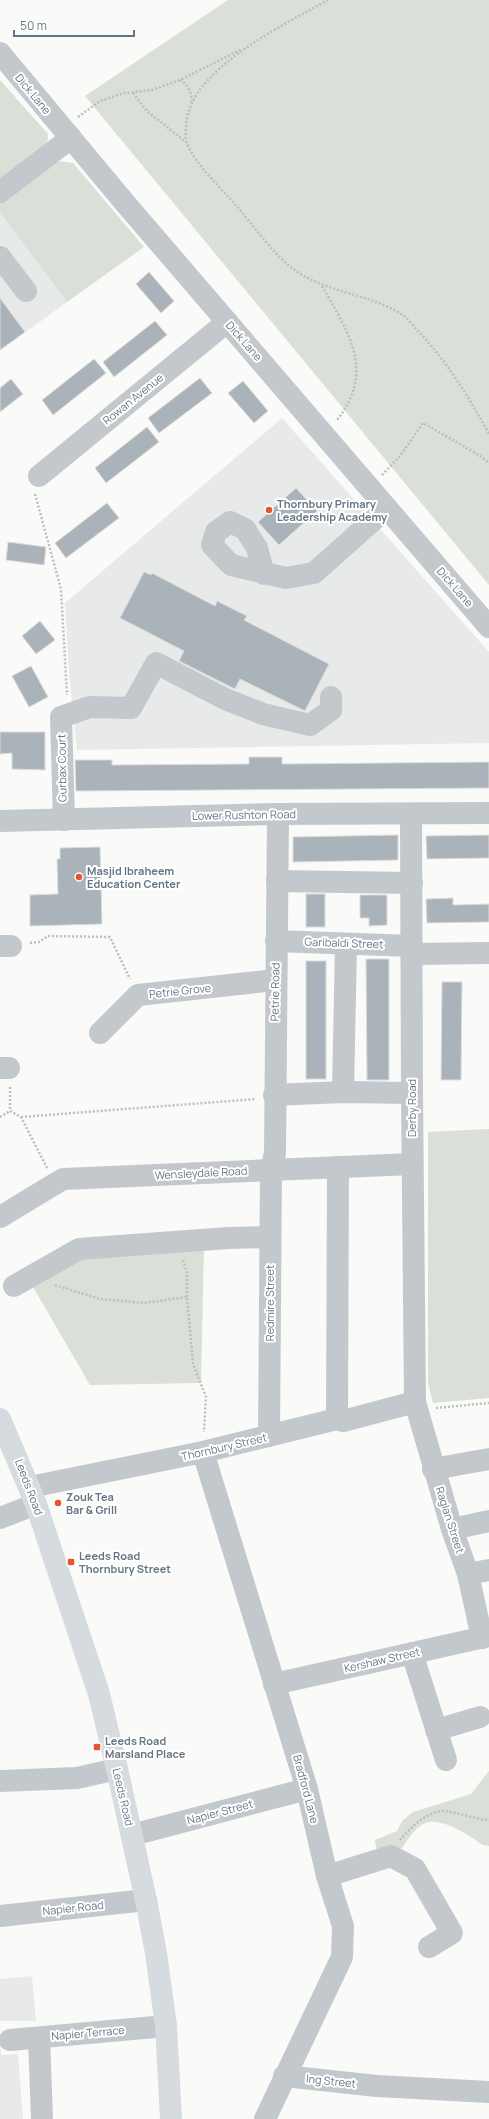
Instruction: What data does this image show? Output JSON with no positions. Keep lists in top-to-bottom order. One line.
{"streets":{"highway":["Leeds Road"],"street":["Dick Lane","Rowan Avenue","Gurbax Court","Lower Rushton Road","Garibaldi Street","Petrie Grove","Petrie Road","Derby Road","Wensleydale Road","Redmire Street","Thornbury Street","Raglan Street","Kershaw Street","Bradford Lane","Napier Street","Napier Road","Napier Terrace","Ing Street"]},"crossings":[["Dick Lane","Rowan Avenue"],["Gurbax Court","Lower Rushton Road"],["Lower Rushton Road","Petrie Road"],["Lower Rushton Road","Derby Road"],["Garibaldi Street","Petrie Road"],["Garibaldi Street","Derby Road"],["Petrie Grove","Petrie Road"],["Petrie Road","Wensleydale Road"],["Petrie Road","Redmire Street"],["Derby Road","Wensleydale Road"],["Derby Road","Thornbury Street"],["Derby Road","Raglan Street"],["Wensleydale Road","Redmire Street"],["Redmire Street","Thornbury Street"],["Thornbury Street","Leeds Road"],["Thornbury Street","Raglan Street"],["Thornbury Street","Bradford Lane"],["Leeds Road","Napier Street"],["Leeds Road","Napier Road"],["Leeds Road","Napier Terrace"],["Raglan Street","Kershaw Street"],["Kershaw Street","Bradford Lane"],["Bradford Lane","Napier Street"],["Bradford Lane","Ing Street"]],"places":{"other":["Thornbury Primary Leadership Academy","Masjid Ibraheem Education Center","Zouk Tea Bar & Grill"],"transit":["Leeds Road Thornbury Street","Leeds Road Marsland Place"]},"scale_bar":"50 m"}
